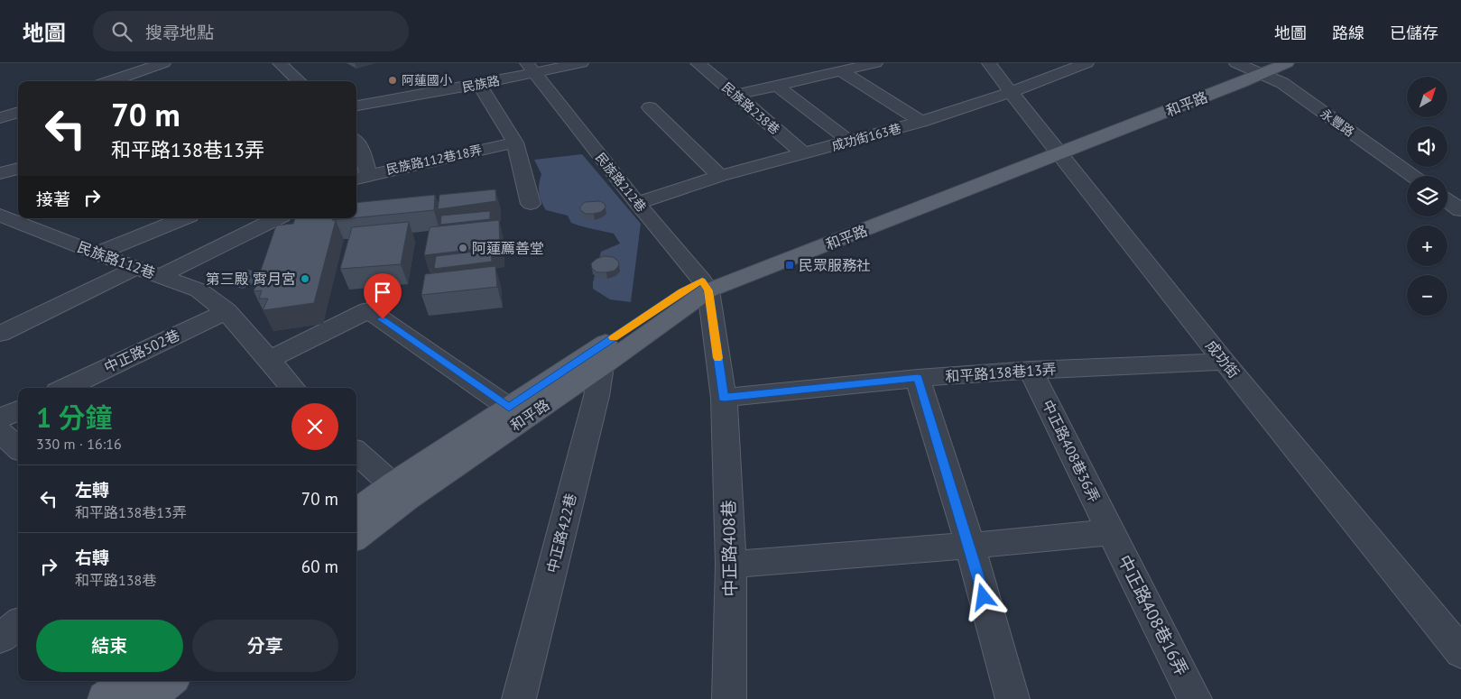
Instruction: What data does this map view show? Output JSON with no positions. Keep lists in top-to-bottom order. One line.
{"streets":{"main road":["和平路"],"street":["民族路","民族路238巷","永豐路","成功街163巷","民族路112巷18弄","民族路212巷","民族路112巷","中正路502巷","成功街","和平路138巷13弄","中正路408巷36弄","中正路422巷","中正路408巷","中正路408巷16弄"]},"crossings":[["民族路","民族路212巷"],["和平路","永豐路"],["和平路","民族路212巷"],["和平路","成功街"],["和平路","中正路422巷"],["和平路","中正路408巷"],["民族路238巷","成功街163巷"],["成功街163巷","民族路212巷"],["成功街163巷","成功街"],["民族路212巷","中正路408巷"],["民族路112巷","中正路502巷"],["成功街","和平路138巷13弄"],["和平路138巷13弄","中正路408巷36弄"],["和平路138巷13弄","中正路408巷"],["中正路408巷36弄","中正路408巷16弄"]],"places":{"other":["阿蓮國小","阿蓮薦善堂","第三殿 霄月宮"],"transit":["民眾服務社"]},"north":"top right","page":{"header":"地圖","search":"搜尋地點","nav":["地圖","路線","已儲存"],"map_buttons":["+","−"],"turn":["70 m","和平路138巷13弄"],"then":"接著","heading":["1 分鐘","330 m · 16:16"],"list":[{"name":"左轉","note":"和平路138巷13弄","value":"70 m"},{"name":"右轉","note":"和平路138巷","value":"60 m"}],"buttons":["結束","分享"]}}
